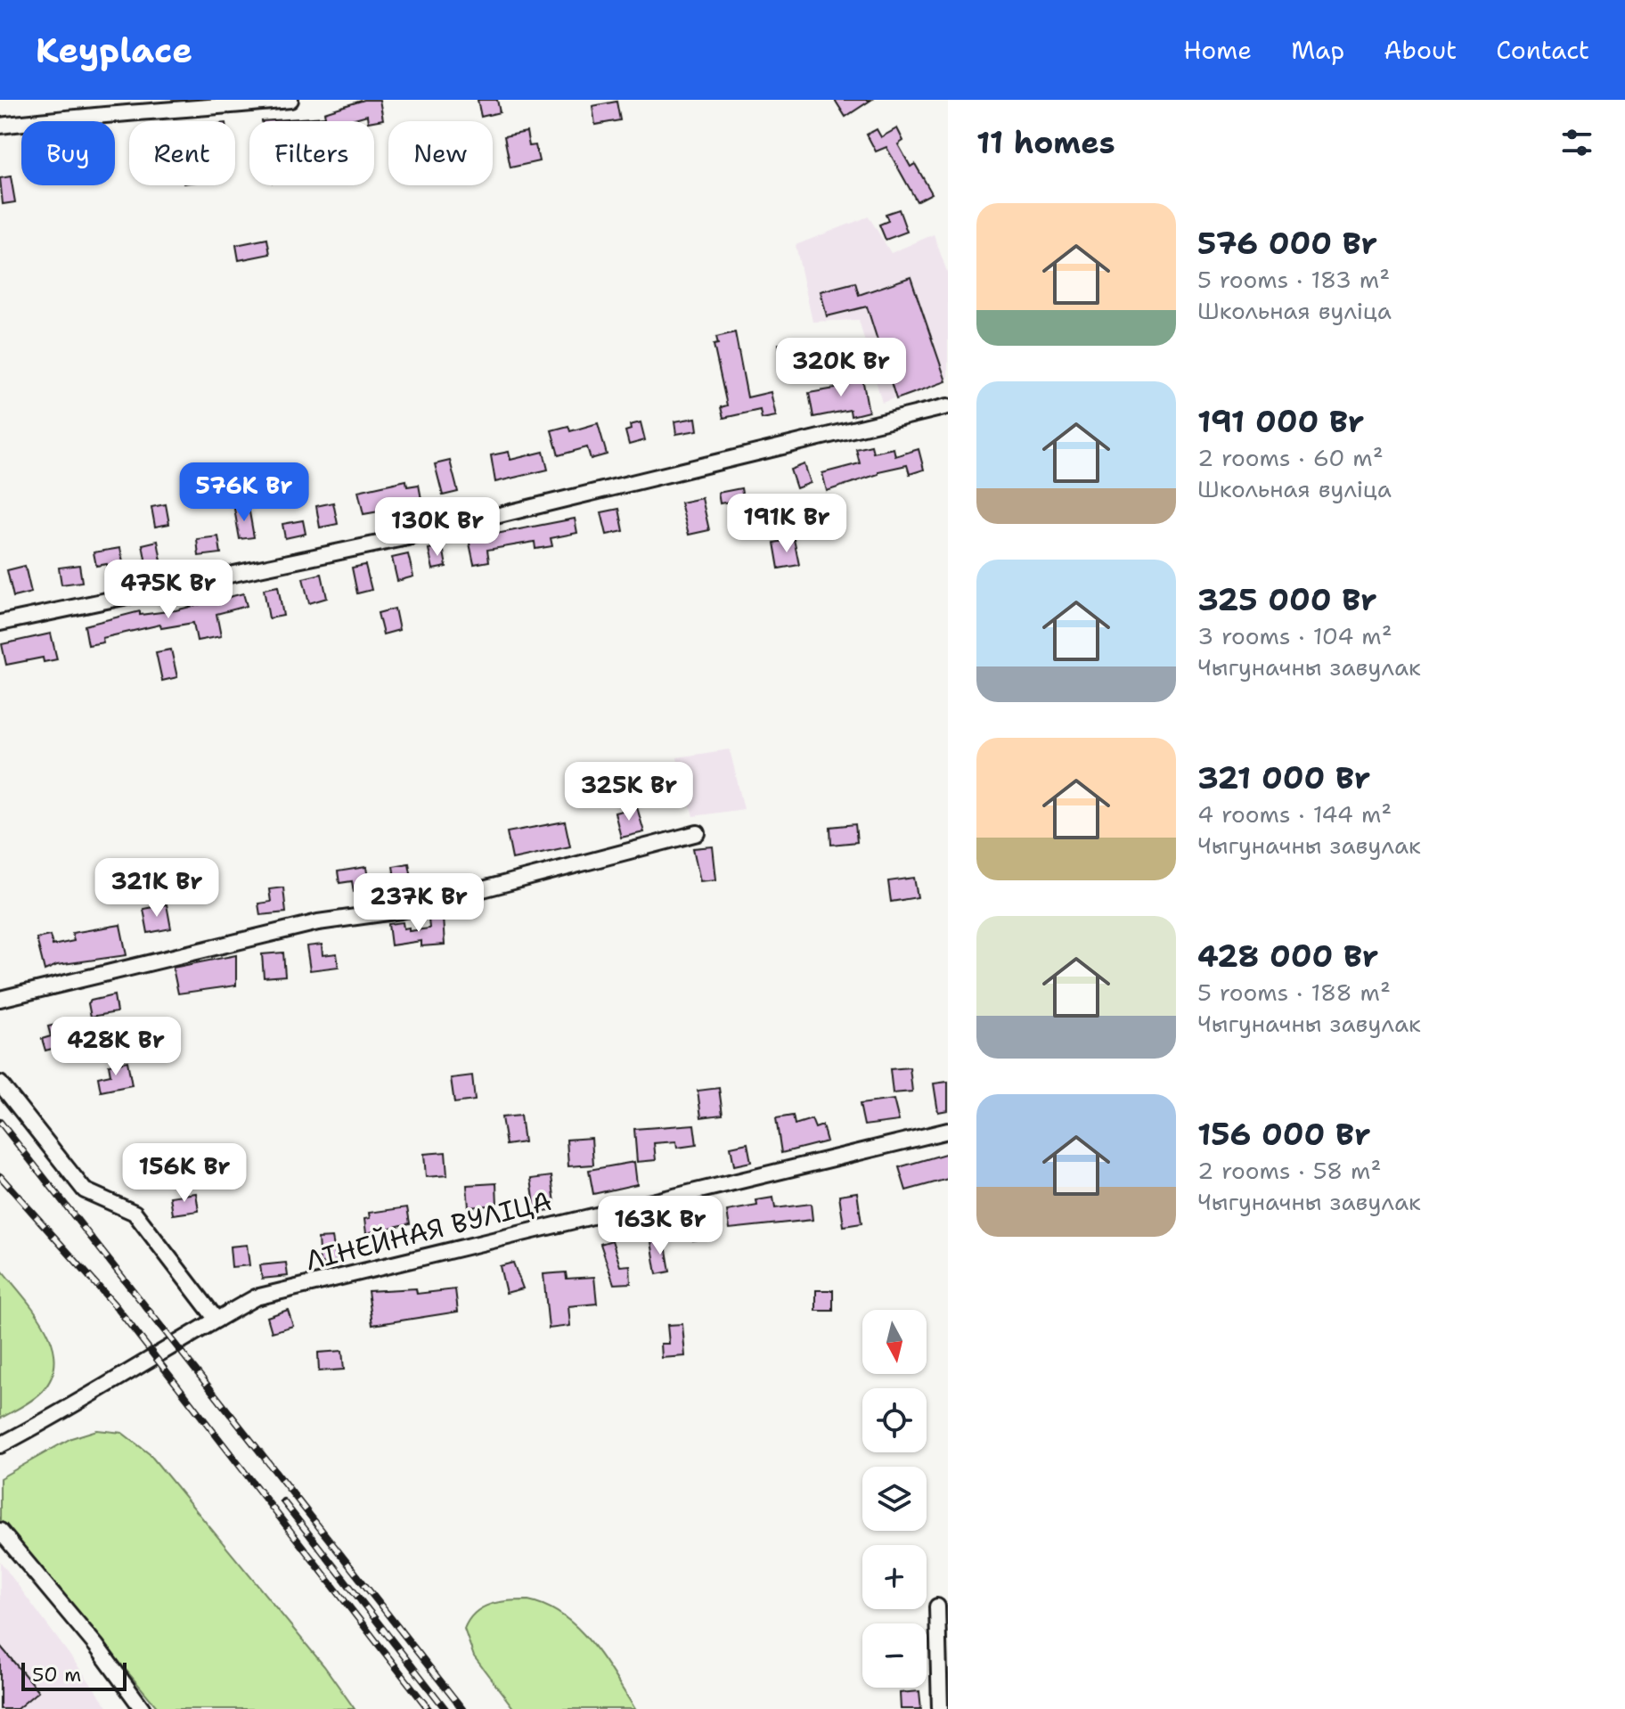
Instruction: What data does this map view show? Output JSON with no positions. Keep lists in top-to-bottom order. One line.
{"streets":{"street":["ЛІНЕЙНАЯ ВУЛІЦА"]},"scale_bar":"50 m","north":"bottom","page":{"header":"Keyplace","nav":["Home","Map","About","Contact"],"heading":"11 homes","chip":["Buy","Rent","Filters","New"],"list":[{"name":"576 000 Br","note":"5 rooms · 183 m² · Школьная вуліца"},{"name":"191 000 Br","note":"2 rooms · 60 m² · Школьная вуліца"},{"name":"325 000 Br","note":"3 rooms · 104 m² · Чыгуначны завулак"},{"name":"321 000 Br","note":"4 rooms · 144 m² · Чыгуначны завулак"},{"name":"428 000 Br","note":"5 rooms · 188 m² · Чыгуначны завулак"},{"name":"156 000 Br","note":"2 rooms · 58 m² · Чыгуначны завулак"}],"price":["320K Br","576K Br","191K Br","130K Br","475K Br","325K Br","321K Br","237K Br","428K Br","156K Br","163K Br"],"map_buttons":["+","−"],"scale":"50 m"}}
